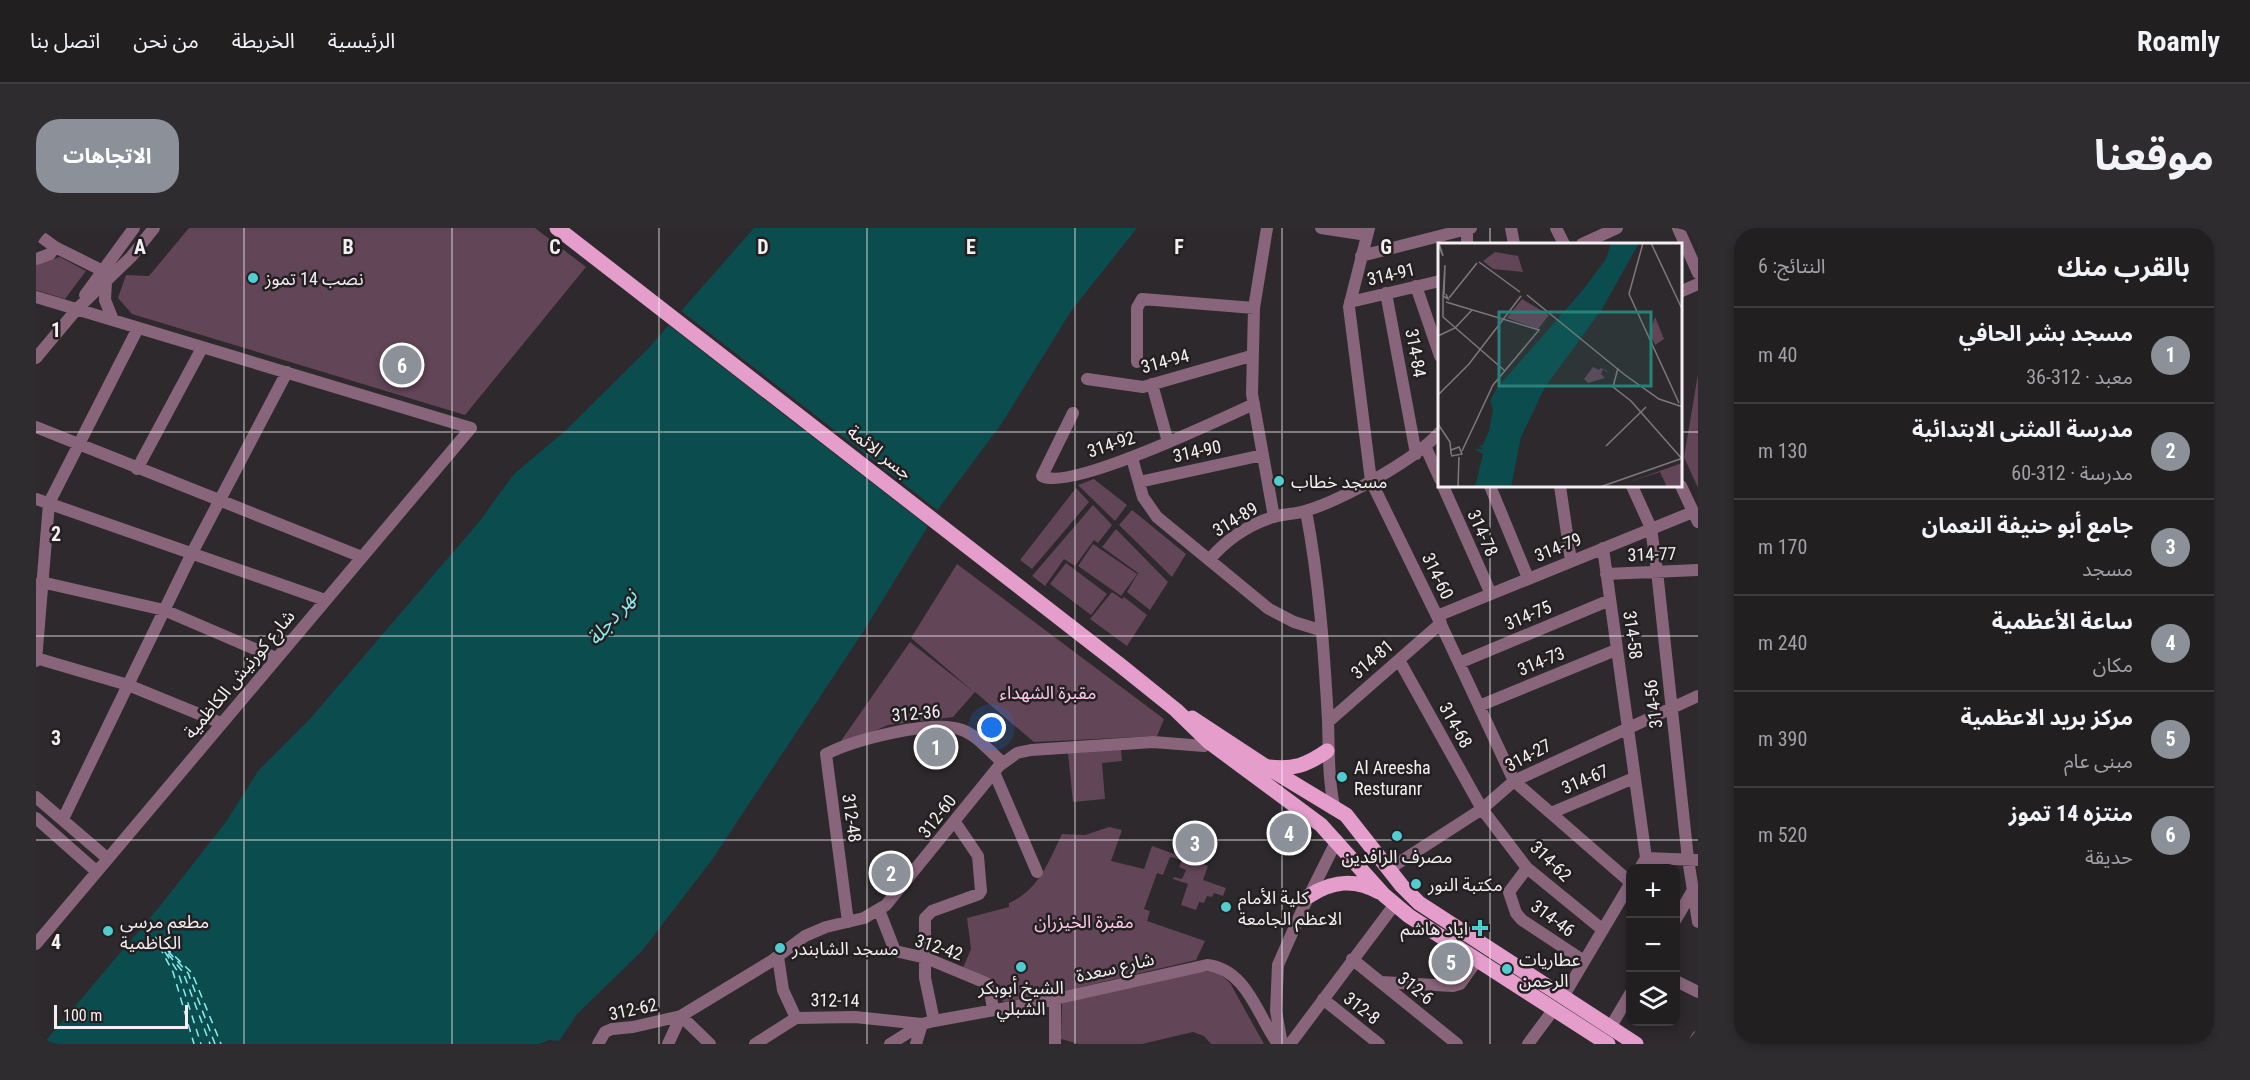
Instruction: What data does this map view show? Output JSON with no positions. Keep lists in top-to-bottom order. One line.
{"streets":{"main road":["جسر الائمة"],"street":["314-91","314-84","314-94","314-92","314-90","314-89","314-78","314-79","314-77","314-60","314-75","314-58","314-81","314-73","شارع كورنيش الكاظمية","314-56","312-36","314-68","314-27","314-67","312-60","312-48","314-62","314-46","312-42","شارع سعدة","312-6","312-14","312-8","312-62"]},"crossings":[["314-91","314-84"],["314-91","314-60"],["314-84","314-89"],["314-89","314-60"],["314-78","314-79"],["314-79","314-60"],["314-79","314-58"],["314-79","314-81"],["314-79","314-56"],["314-77","314-58"],["314-77","314-56"],["314-60","314-75"],["314-60","314-81"],["314-60","314-73"],["314-60","314-27"],["314-60","314-67"],["314-75","314-58"],["314-58","314-73"],["314-58","314-27"],["314-58","314-67"],["314-81","314-68"],["314-56","314-27"],["312-36","312-60"],["312-36","312-48"],["314-68","314-27"],["314-68","314-62"],["314-27","314-62"],["312-60","312-48"],["312-60","312-42"],["312-60","312-62"],["314-62","314-46"],["312-42","شارع سعدة"],["شارع سعدة","312-14"]],"water":["نهر دجلة"],"parks":["مقبرة الشهداء","مقبرة الخيزران"],"places":{"other":["نصب 14 تموز","مسجد خطاب","Al Areesha Resturanr","مصرف الرافدين","مكتبة النور","كلية الأمام الاعظم الجامعة","مطعم مرسى الكاظمية","مسجد الشابندر","الشيخ أبوبكر الشبلي","عطاريات الرحمن"],"health":["اياد هاشم"]},"scale_bar":"100 m","page":{"header":"Roamly","nav":["الرئيسية","الخريطة","من نحن","اتصل بنا"],"title":"موقعنا","buttons":"الاتجاهات","heading":["بالقرب منك","النتائج: 6"],"list":[{"mark":"1","name":"مسجد بشر الحافي","note":"معبد · 312-36","value":"40 m"},{"mark":"2","name":"مدرسة المثنى الابتدائية","note":"مدرسة · 312-60","value":"130 m"},{"mark":"3","name":"جامع أبو حنيفة النعمان","note":"مسجد","value":"170 m"},{"mark":"4","name":"ساعة الأعظمية","note":"مكان","value":"240 m"},{"mark":"5","name":"مركز بريد الاعظمية","note":"مبنى عام","value":"390 m"},{"mark":"6","name":"منتزه 14 تموز","note":"حديقة","value":"520 m"}],"pins":["6","1","4","3","2","5"],"map_buttons":["+","−"],"scale":"100 m"},"grid":{"columns":["A","B","C","D","E","F","G"],"rows":["1","2","3","4"]}}
